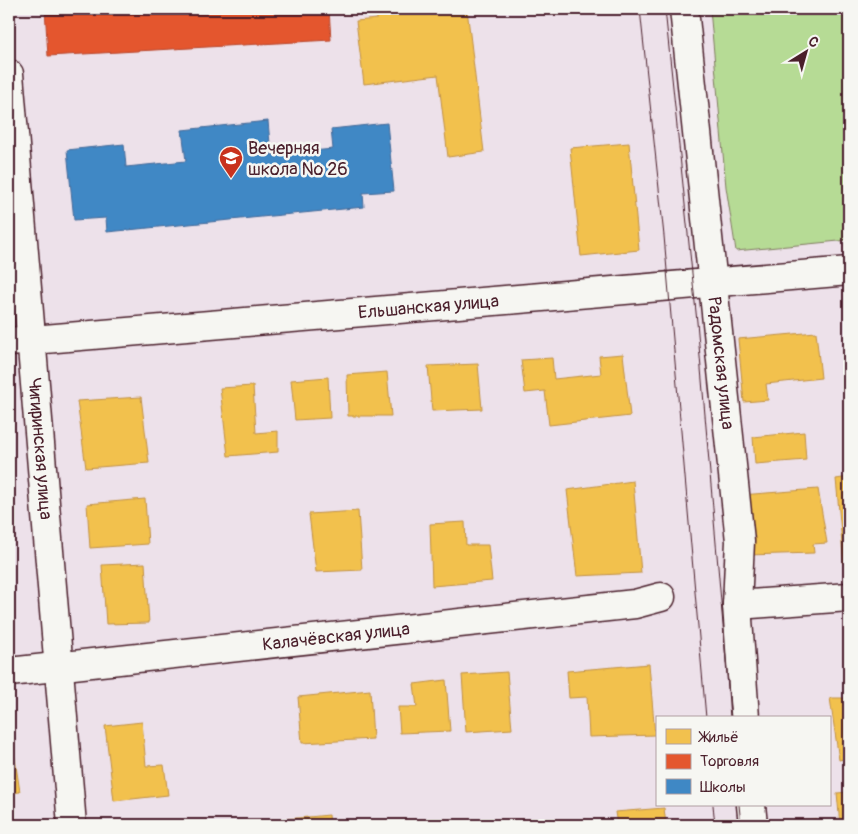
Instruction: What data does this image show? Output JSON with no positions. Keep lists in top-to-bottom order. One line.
{"streets":{"street":["Ельшанская улица","Радомская улица","Чигиринская улица","Калачёвская улица"]},"crossings":[["Ельшанская улица","Радомская улица"],["Ельшанская улица","Чигиринская улица"],["Чигиринская улица","Калачёвская улица"]],"places":{"school or university":["Вечерняя школа № 26"]},"legend":["Жильё","Торговля","Школы"],"north":"top right"}
